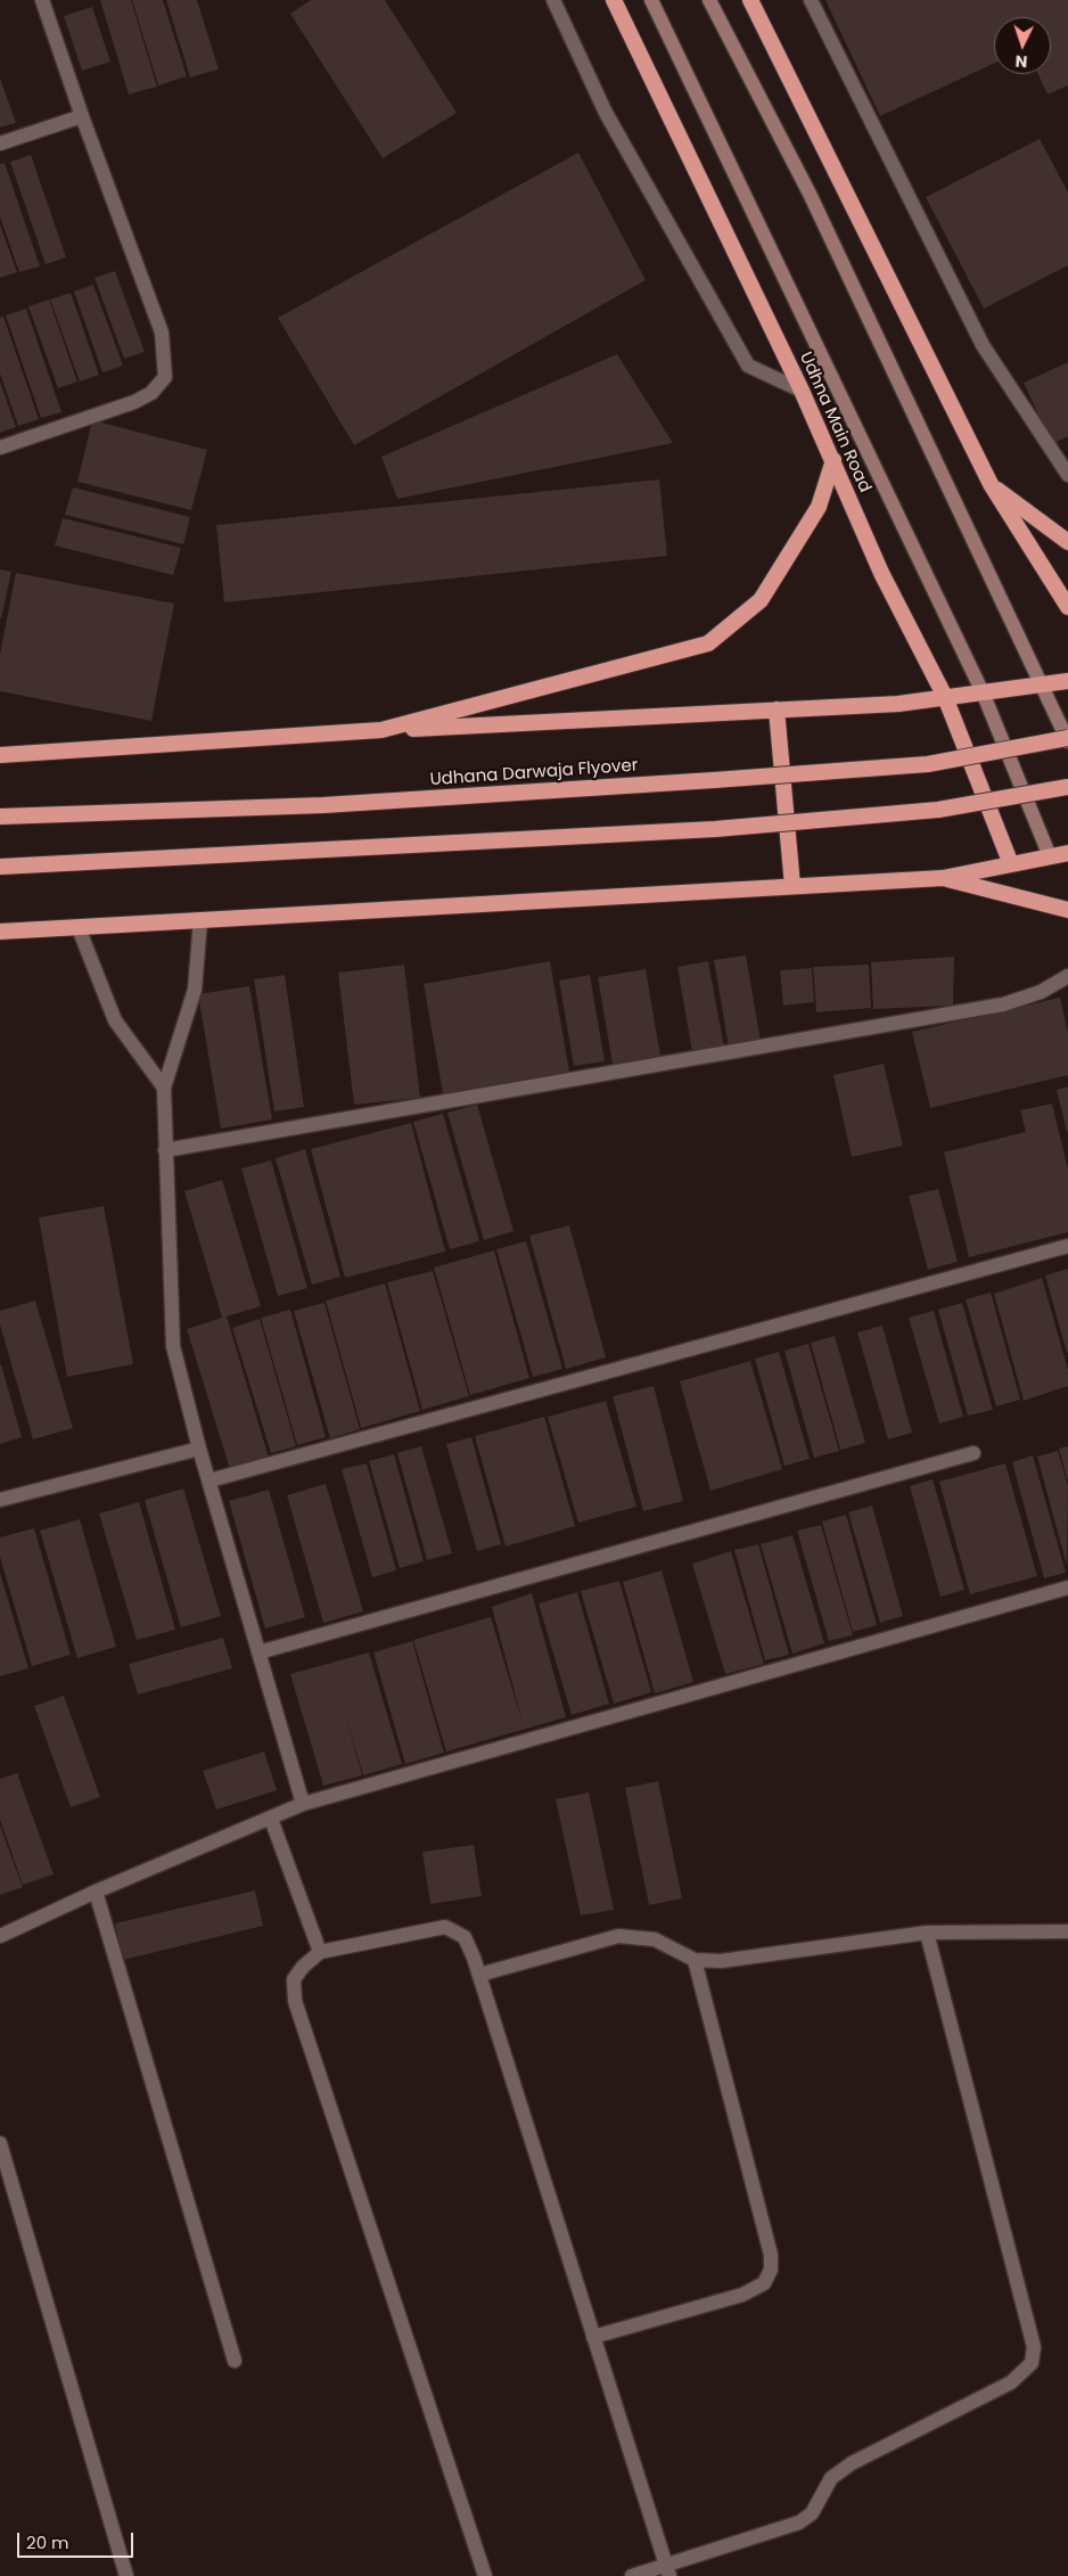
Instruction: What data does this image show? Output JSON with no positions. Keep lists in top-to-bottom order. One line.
{"streets":{"highway":["Udhna Main Road","Udhana Darwaja Flyover"]},"scale_bar":"20 m","north":"bottom"}
